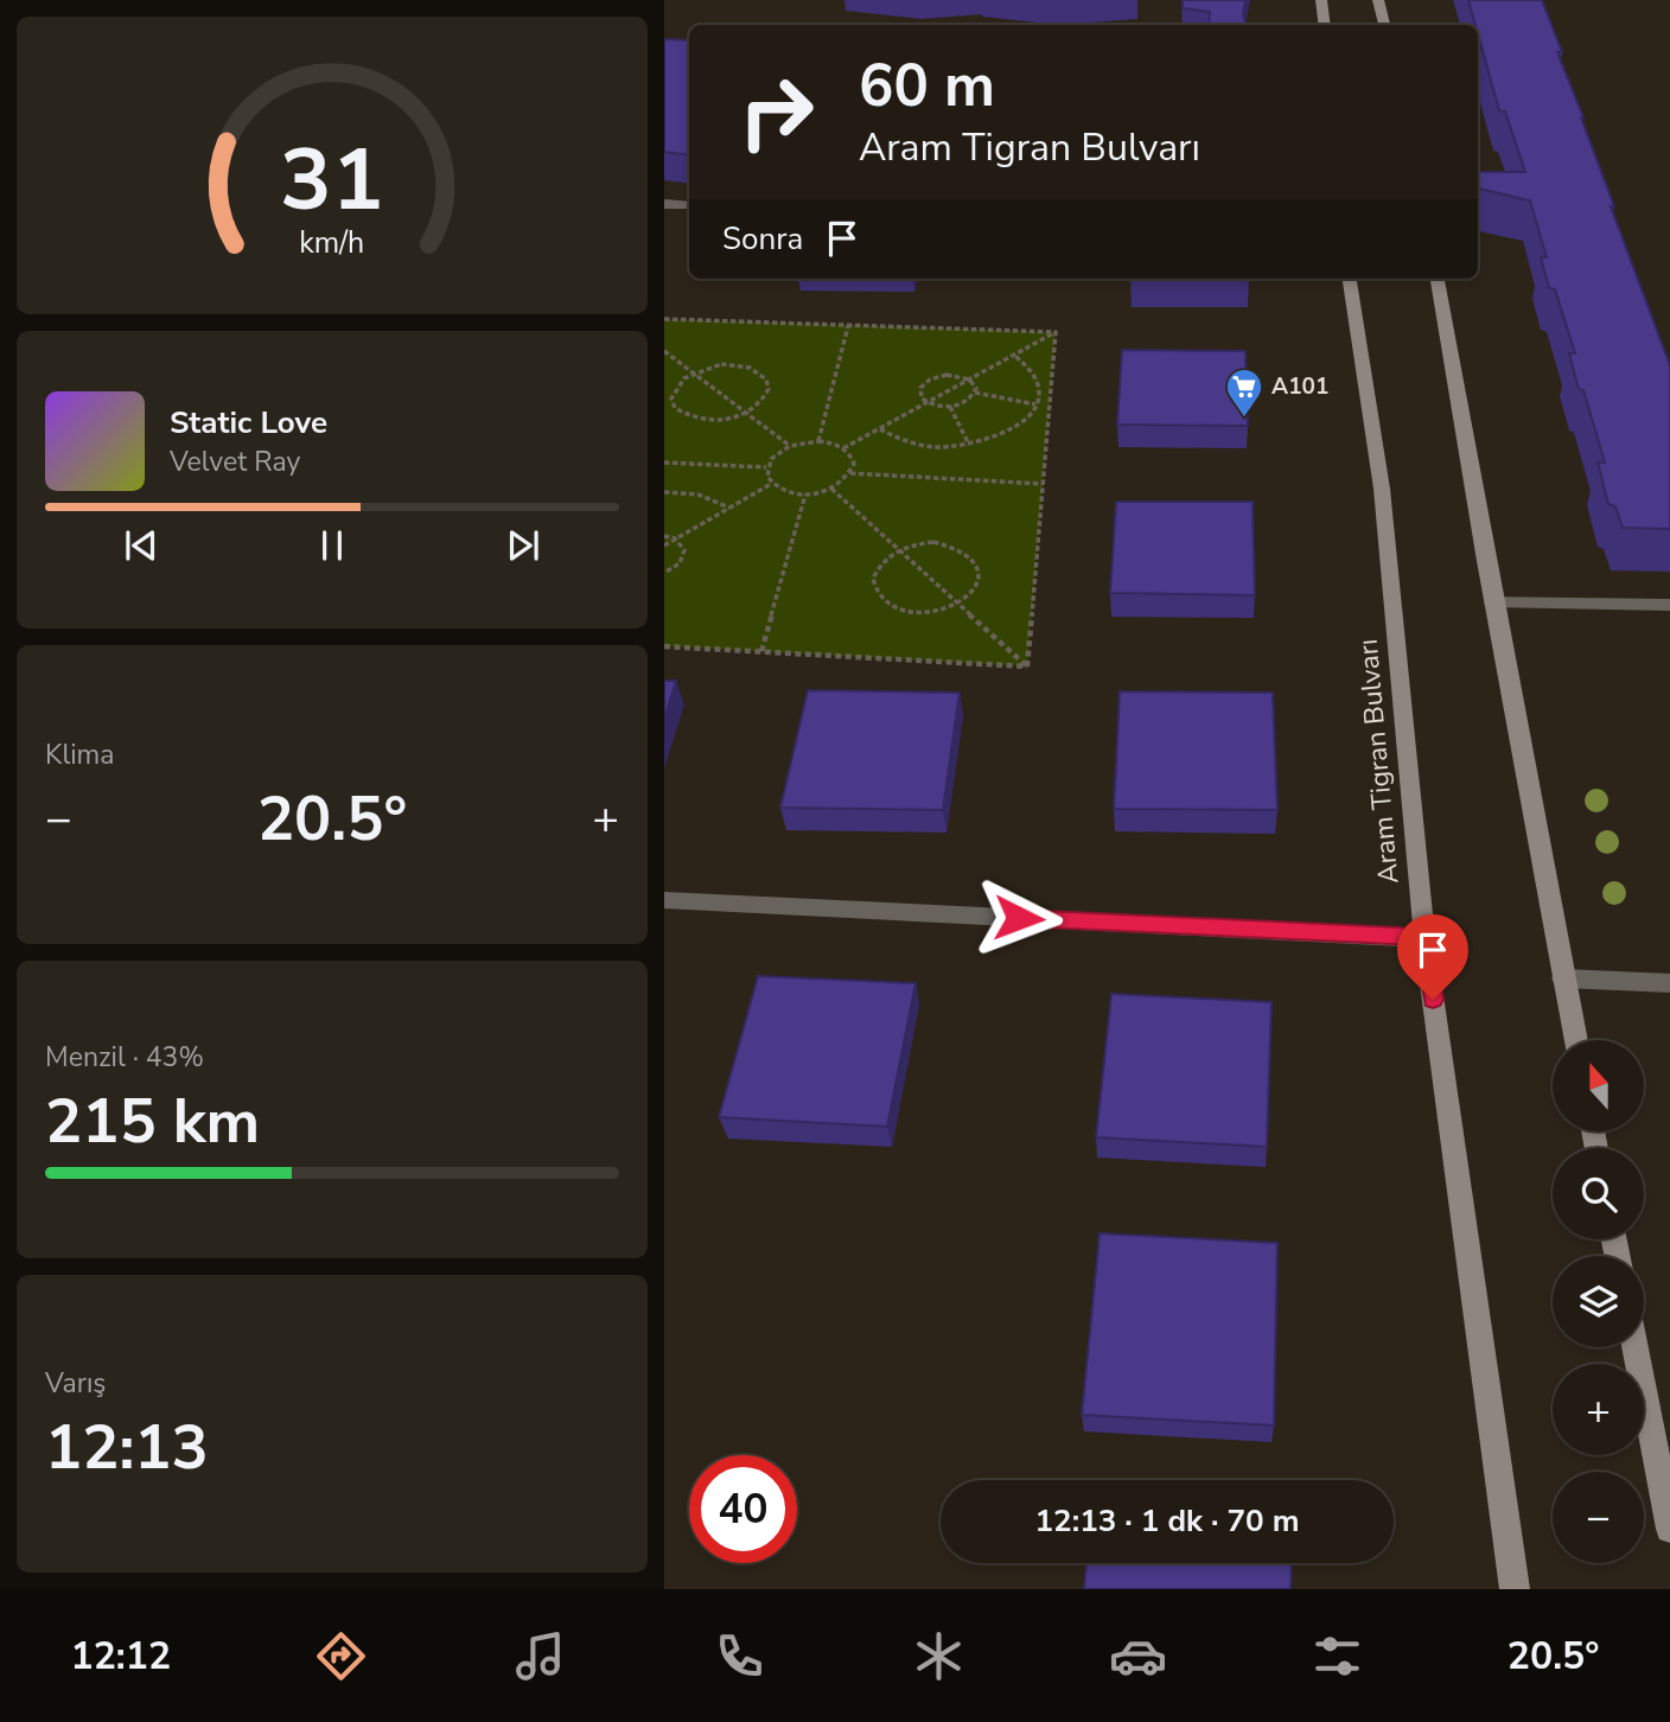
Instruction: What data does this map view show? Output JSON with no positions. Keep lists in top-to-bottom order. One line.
{"streets":{"main road":["Aram Tigran Bulvarı"]},"places":{"supermarket":["A101"]},"north":"top","page":{"turn":["60 m","Aram Tigran Bulvarı"],"then":"Sonra","song":["Static Love","Velvet Ray"],"tile":["Klima",["Menzil · 43%","215 km"],["Varış","12:13"]],"heat":["−","20.5°","+"],"map_buttons":["+","−"],"limit":"40","trip":"12:13 · 1 dk · 70 m","tabs":["12:12","20.5°"],"gauge":["31","km/h"]}}
